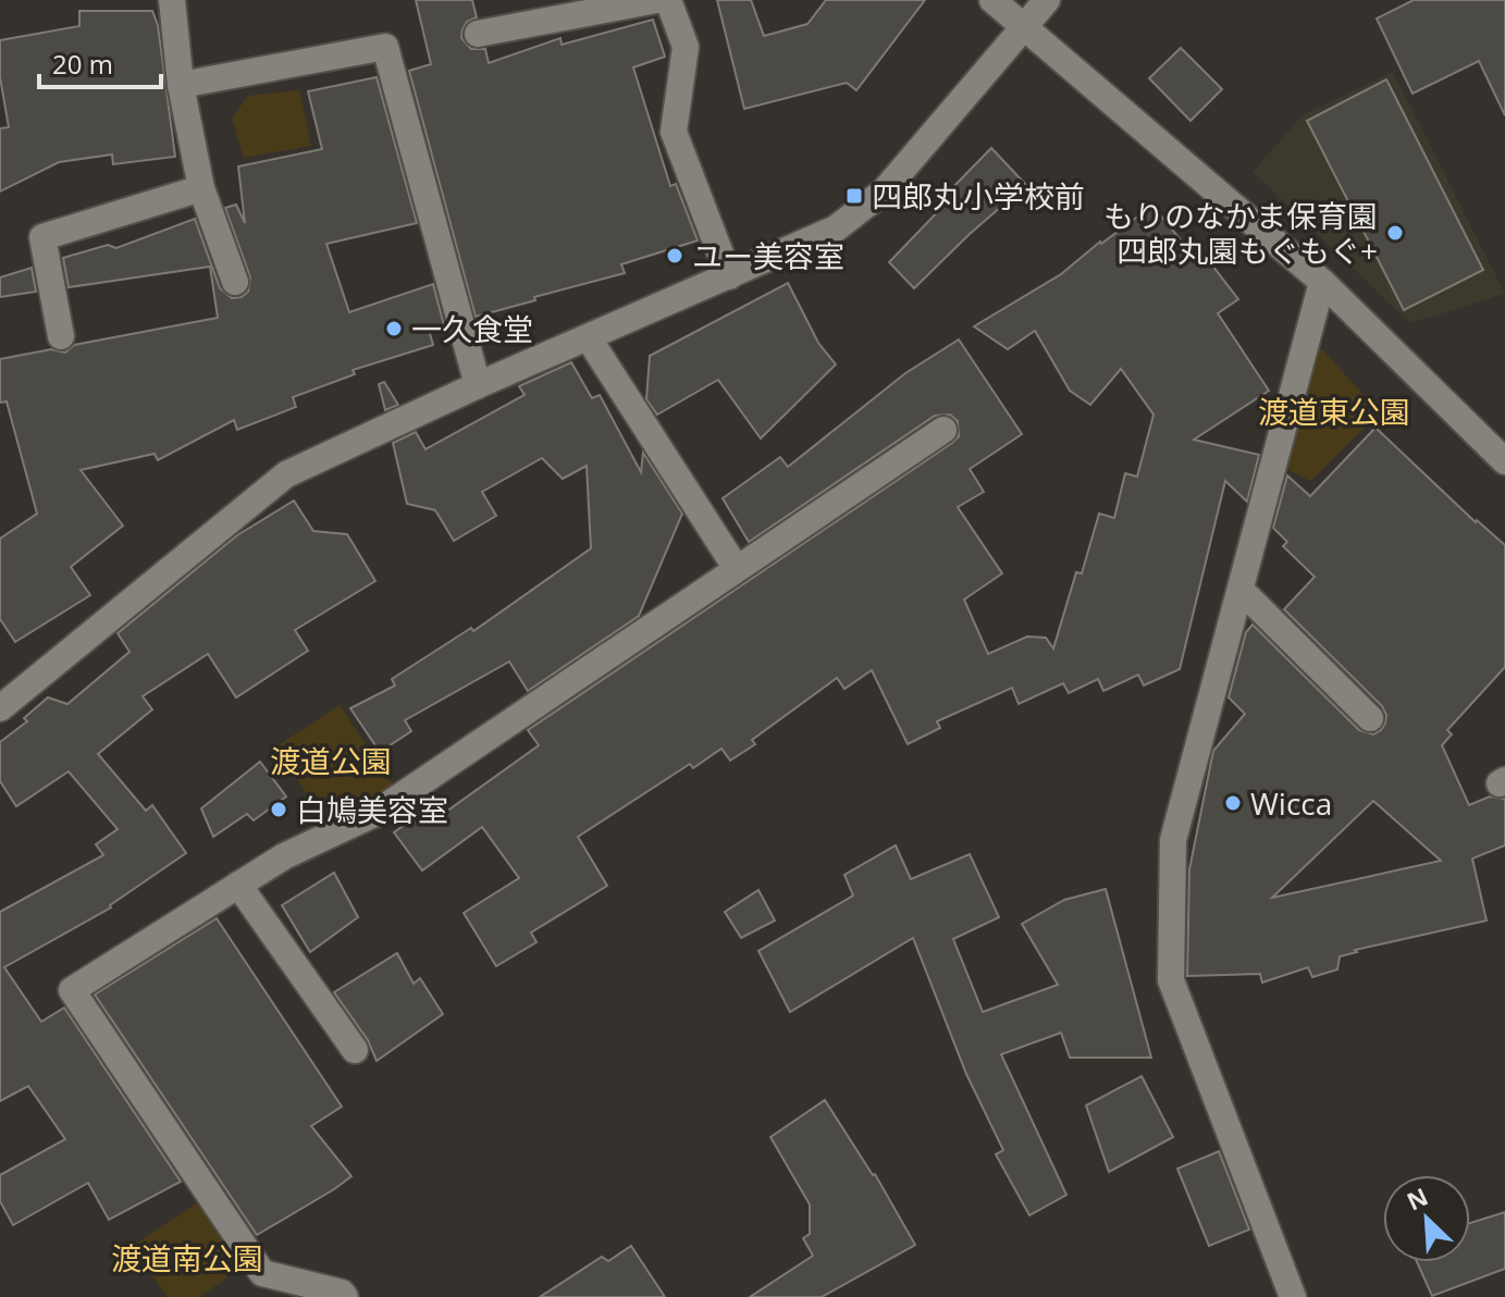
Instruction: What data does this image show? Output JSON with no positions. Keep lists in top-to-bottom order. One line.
{"parks":["渡道東公園","渡道公園","渡道南公園"],"places":{"transit":["四郎丸小学校前"],"other":["もりのなかま保育園 四郎丸園もぐもぐ+","ユー美容室","一久食堂","Wicca","白鳩美容室"]},"scale_bar":"20 m","north":"top left"}
